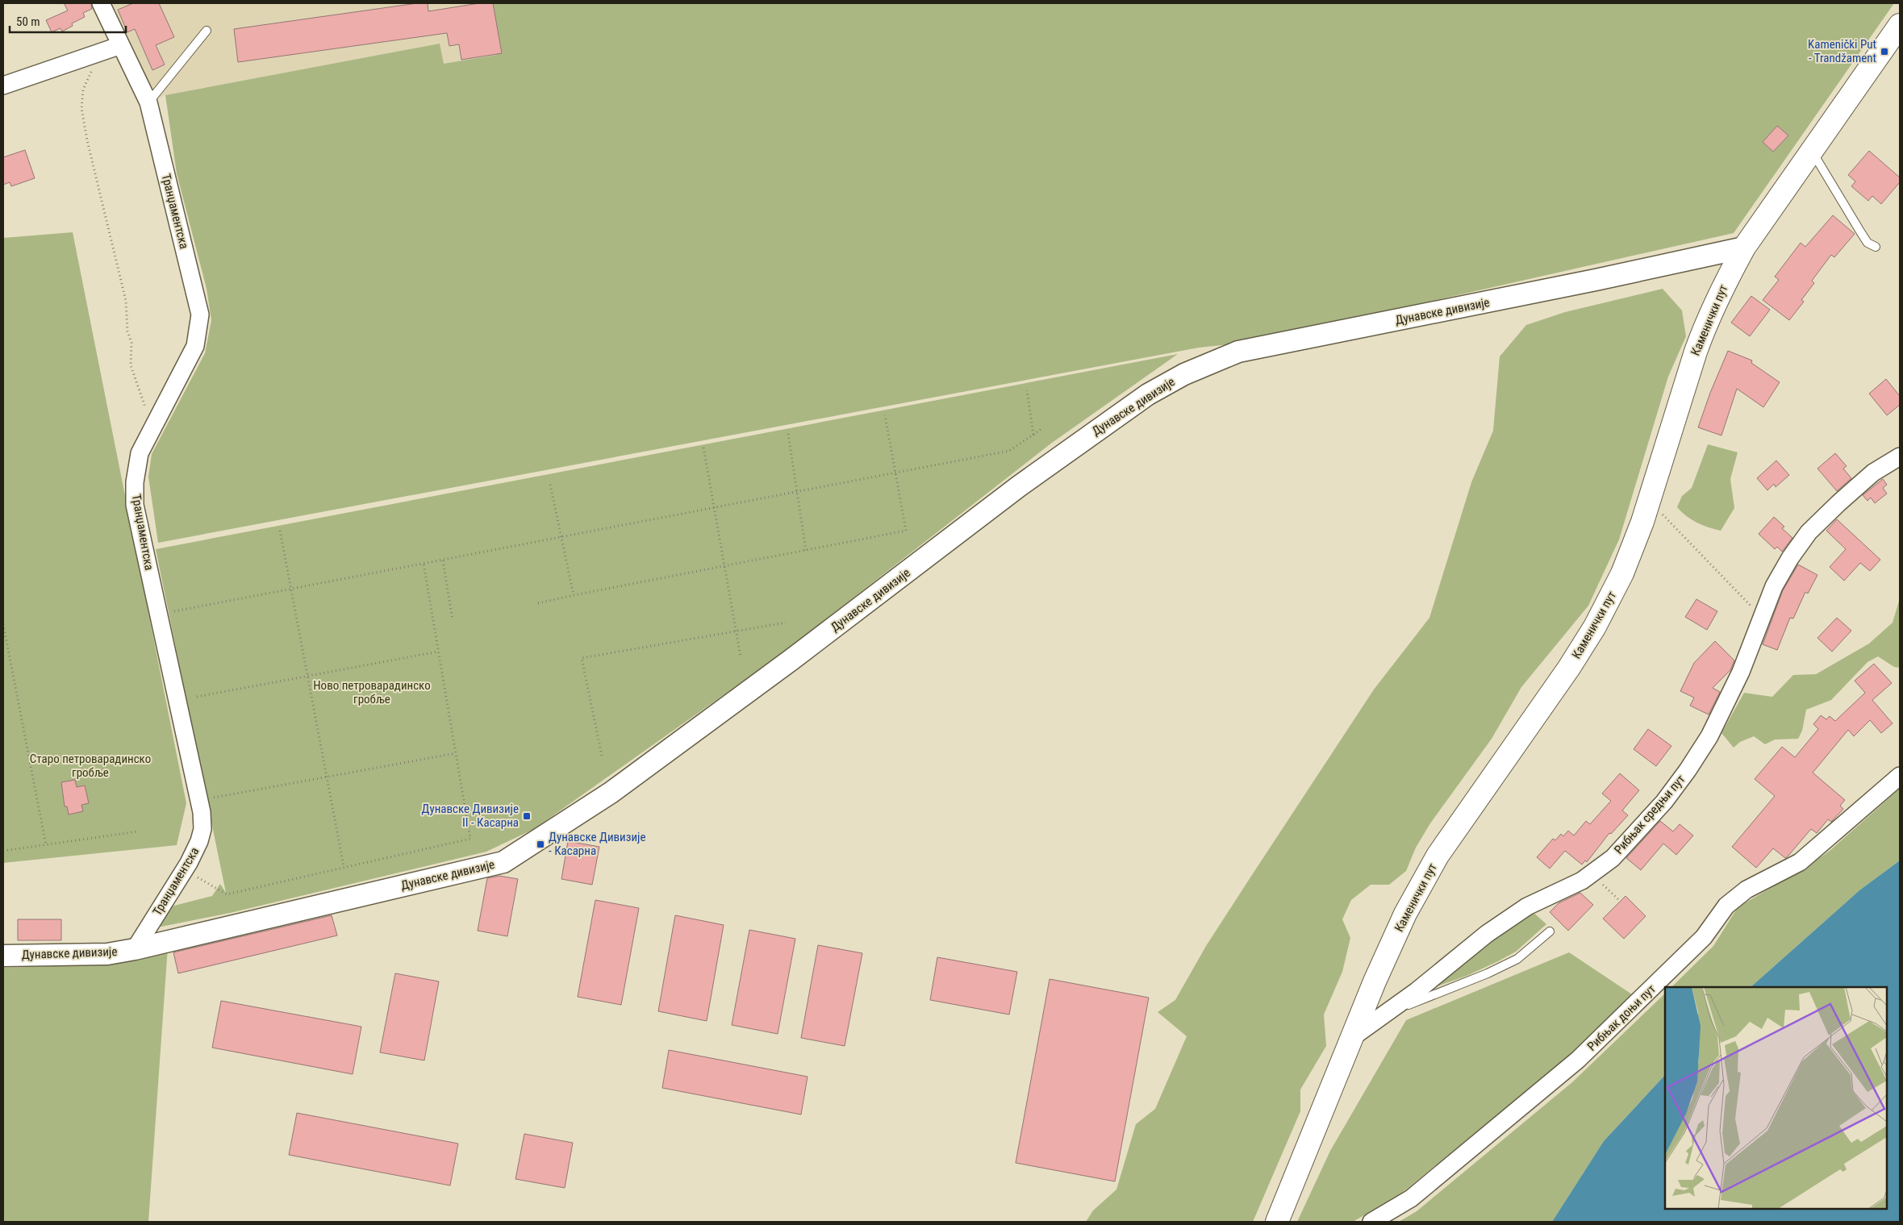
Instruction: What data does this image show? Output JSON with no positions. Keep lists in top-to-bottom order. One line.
{"streets":{"main road":["Каменички пут"],"street":["Транџаментска","Дунавске дивизије","Рибњак средњи пут","Рибњак доњи пут"]},"crossings":[["Транџаментска","Дунавске дивизије"],["Дунавске дивизије","Каменички пут"],["Каменички пут","Рибњак средњи пут"]],"parks":["Ново петроварадинско гробље","Старо петроварадинско гробље"],"places":{"transit":["Kamenički Put - Trandžament","Дунавске Дивизије II - Касарна","Дунавске Дивизије - Касарна"]},"scale_bar":"50 m"}
